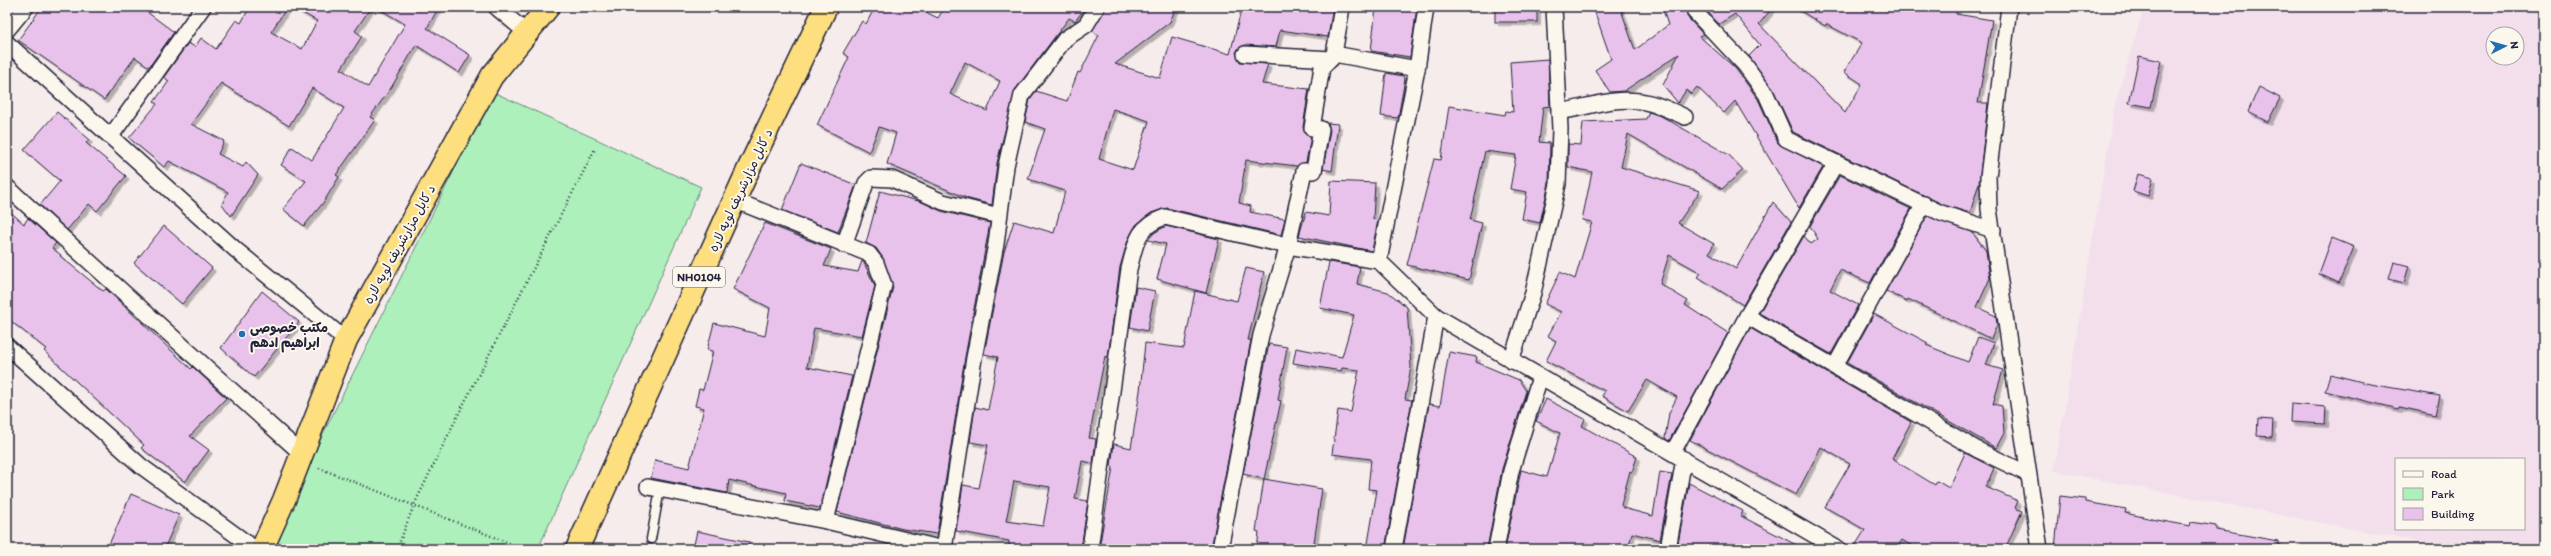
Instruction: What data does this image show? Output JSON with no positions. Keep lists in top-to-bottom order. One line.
{"streets":{"highway":["د کابل مزارشریف لویه لاره","NH0104"]},"places":["مکتب خصوصی ابراهیم ادهم"],"legend":["Road","Park","Building"],"north":"right"}
